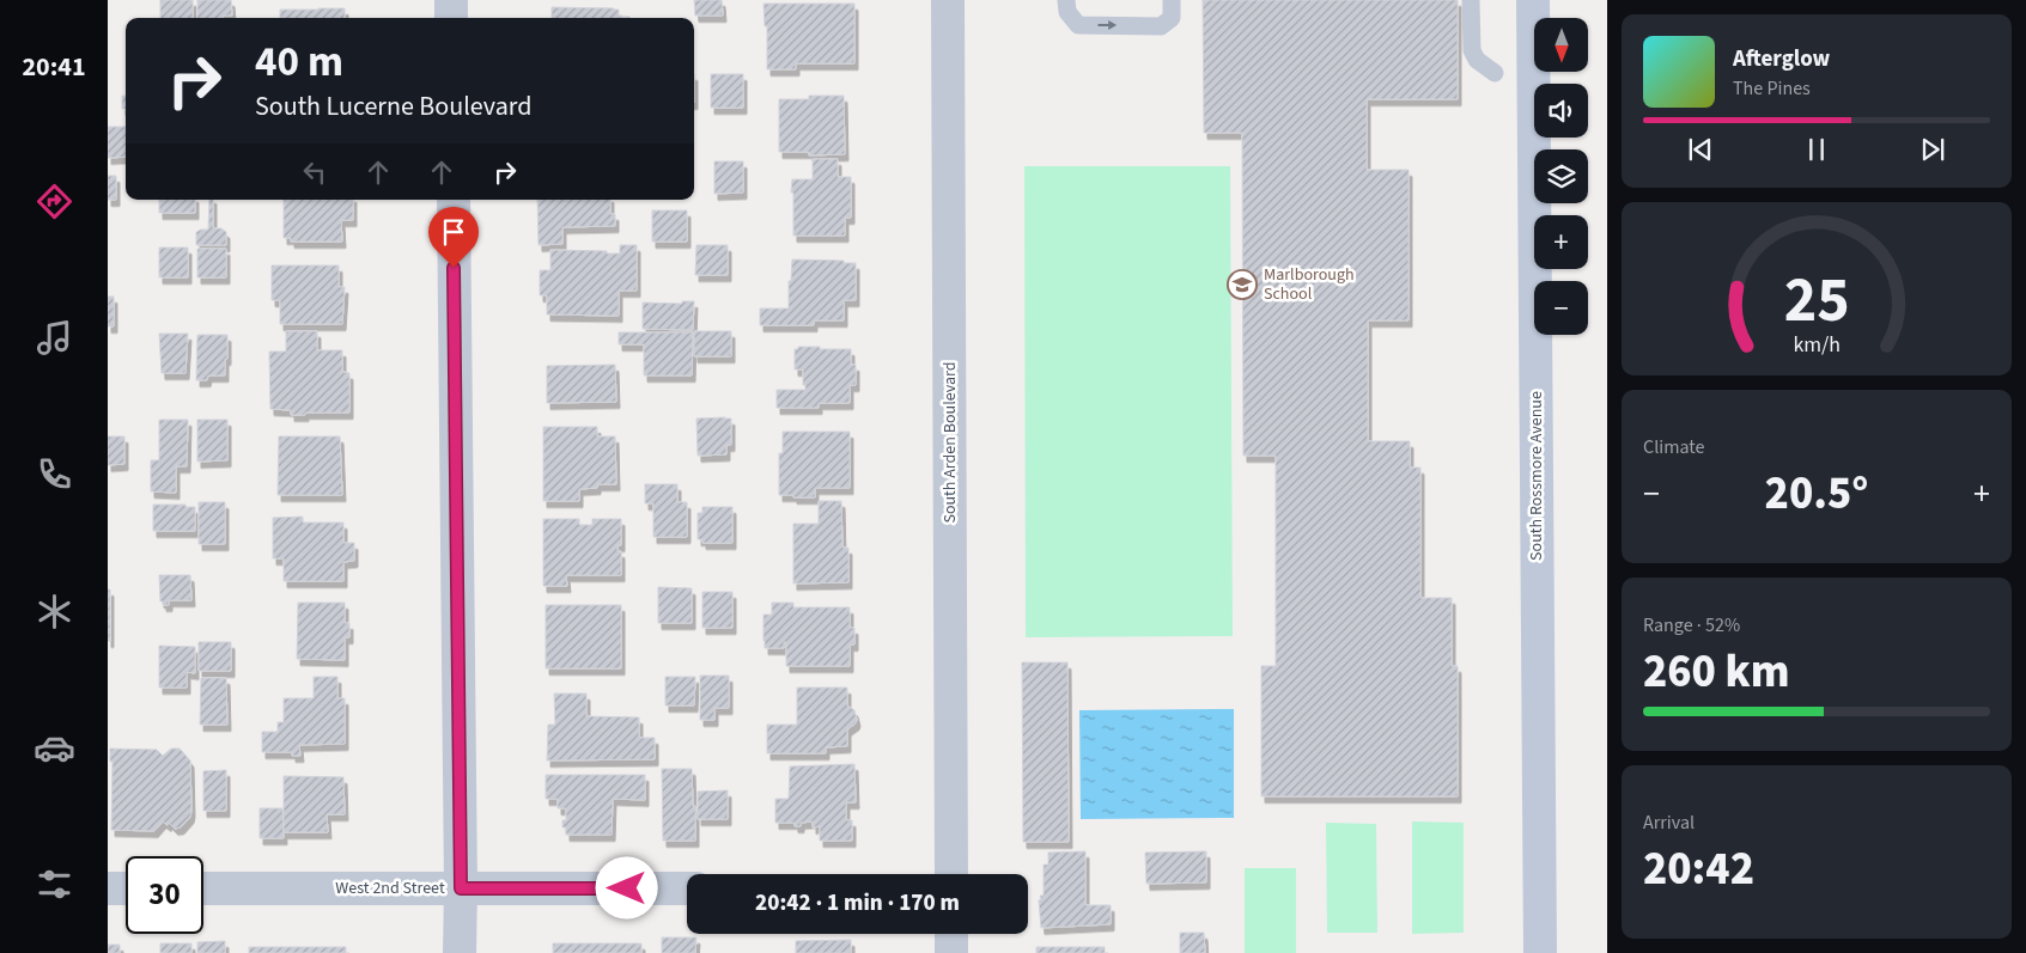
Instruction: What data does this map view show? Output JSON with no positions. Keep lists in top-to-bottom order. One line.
{"streets":{"main road":["South Rossmore Avenue"],"street":["South Arden Boulevard","West 2nd Street"]},"places":{"school or university":["Marlborough School"]},"north":"bottom","page":{"tabs":"20:41","map_buttons":["+","−"],"turn":["40 m","South Lucerne Boulevard"],"song":["Afterglow","The Pines"],"tile":["Climate",["Range · 52%","260 km"],["Arrival","20:42"]],"heat":["−","20.5°","+"],"limit":"30","trip":"20:42 · 1 min · 170 m","gauge":["25","km/h"]}}
